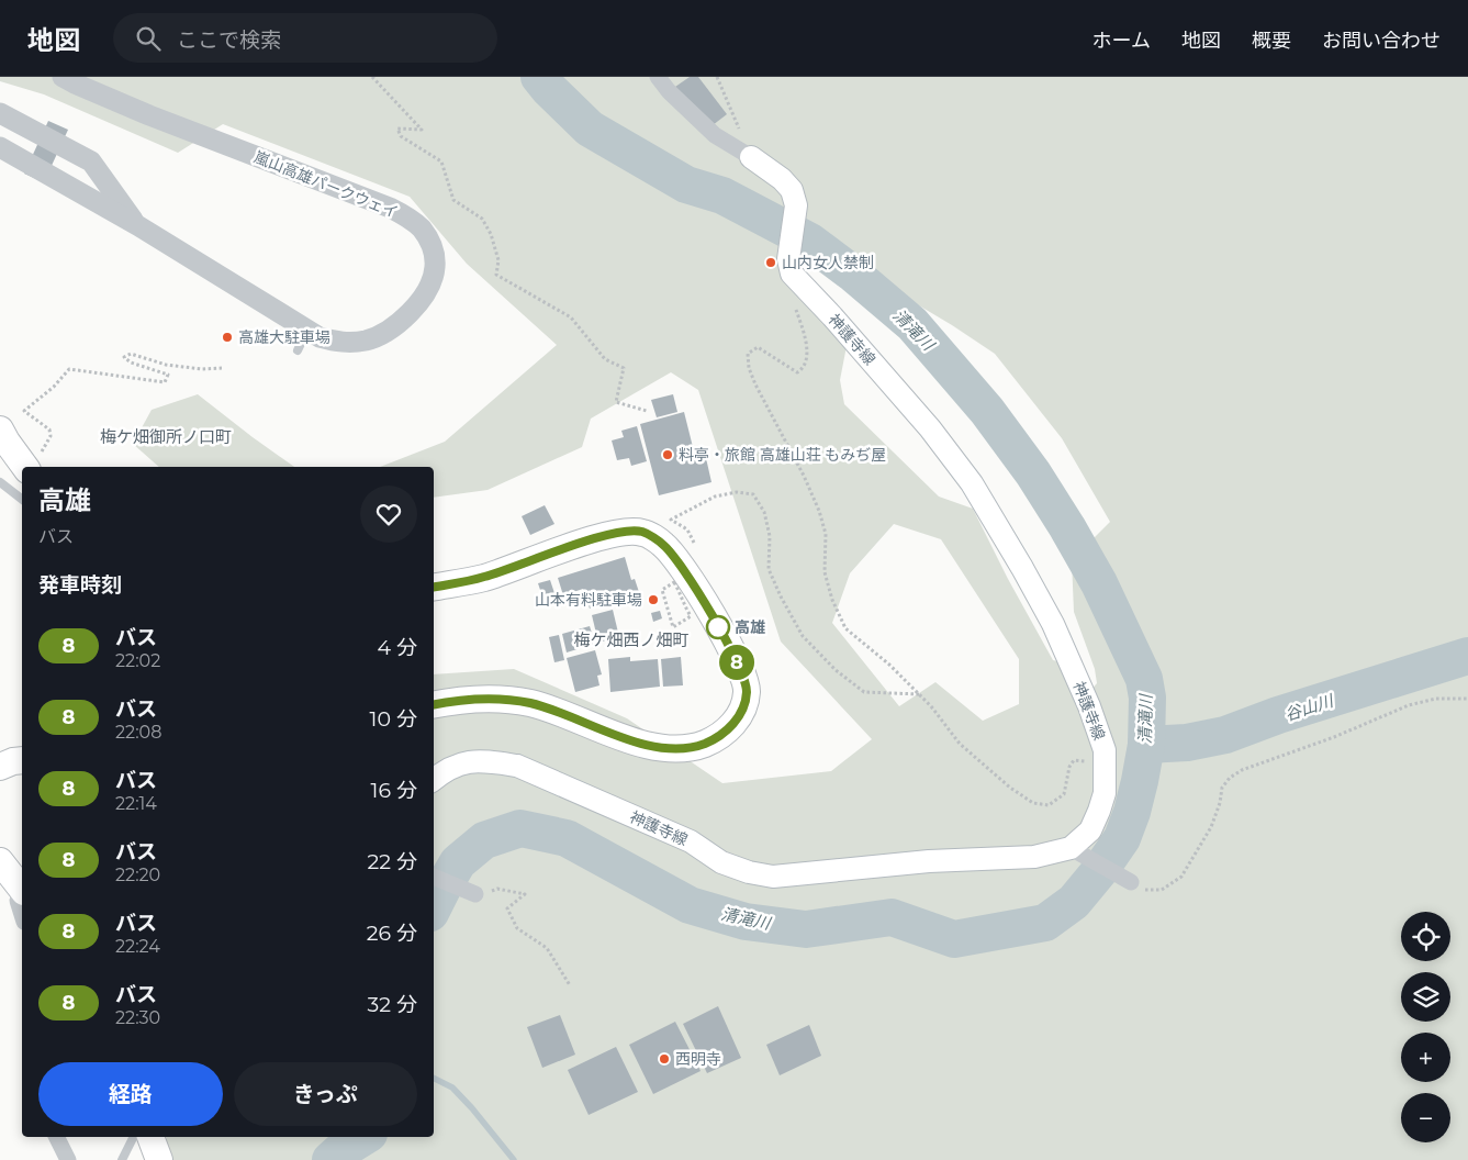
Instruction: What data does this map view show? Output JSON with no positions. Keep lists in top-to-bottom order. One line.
{"streets":{"main road":["神護寺線"],"street":["嵐山高雄パークウェイ"]},"districts":["梅ケ畑御所ノ口町","梅ケ畑西ノ畑町"],"water":["清滝川","谷山川"],"places":["山内女人禁制","高雄大駐車場","料亭・旅館 高雄山荘 もみぢ屋","山本有料駐車場","高雄","西明寺"],"lines":["bus line 8"],"page":{"header":"地図","search":"ここで検索","nav":["ホーム","地図","概要","お問い合わせ"],"on_map":"8","heading":[["高雄","バス"],"発車時刻"],"list":[{"mark":"8","name":"バス","note":"22:02","value":"4 分"},{"mark":"8","name":"バス","note":"22:08","value":"10 分"},{"mark":"8","name":"バス","note":"22:14","value":"16 分"},{"mark":"8","name":"バス","note":"22:20","value":"22 分"},{"mark":"8","name":"バス","note":"22:24","value":"26 分"},{"mark":"8","name":"バス","note":"22:30","value":"32 分"}],"map_buttons":["+","−"],"buttons":["経路","きっぷ"]}}
